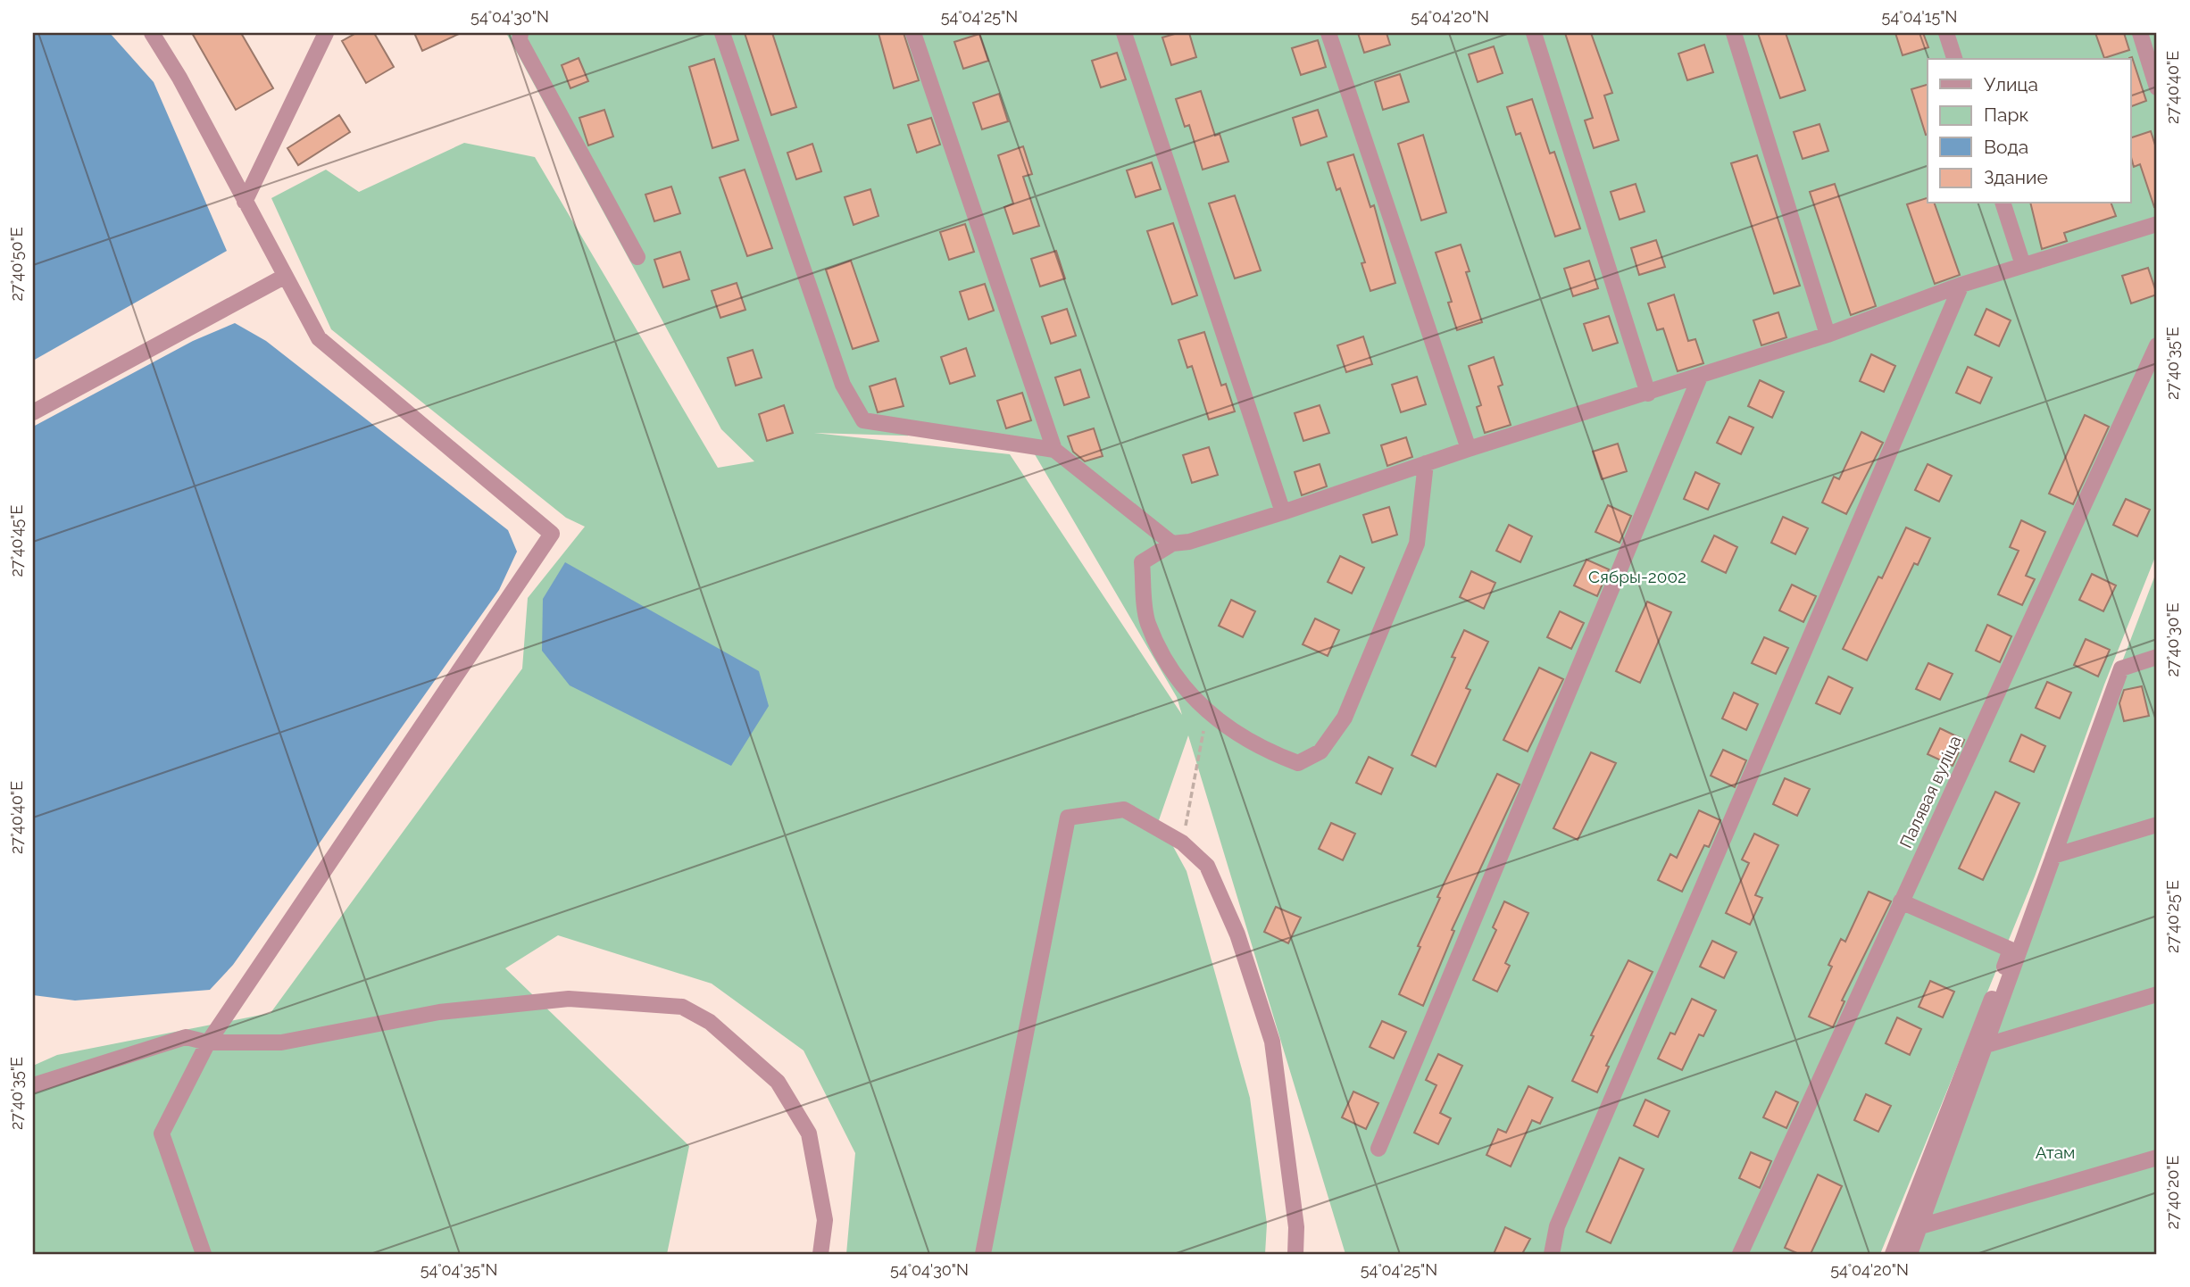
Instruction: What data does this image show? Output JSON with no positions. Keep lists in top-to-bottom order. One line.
{"streets":{"street":["Палявая вуліца"]},"parks":["Сябры-2002","Атам"],"legend":["Улица","Парк","Вода","Здание"],"coordinates":["54°04'30\"N","54°04'25\"N","54°04'20\"N","54°04'15\"N","27°40'40\"E","27°40'50\"E","27°40'35\"E","27°40'45\"E","27°40'30\"E","27°40'25\"E","27°40'20\"E","54°04'35\"N"]}
